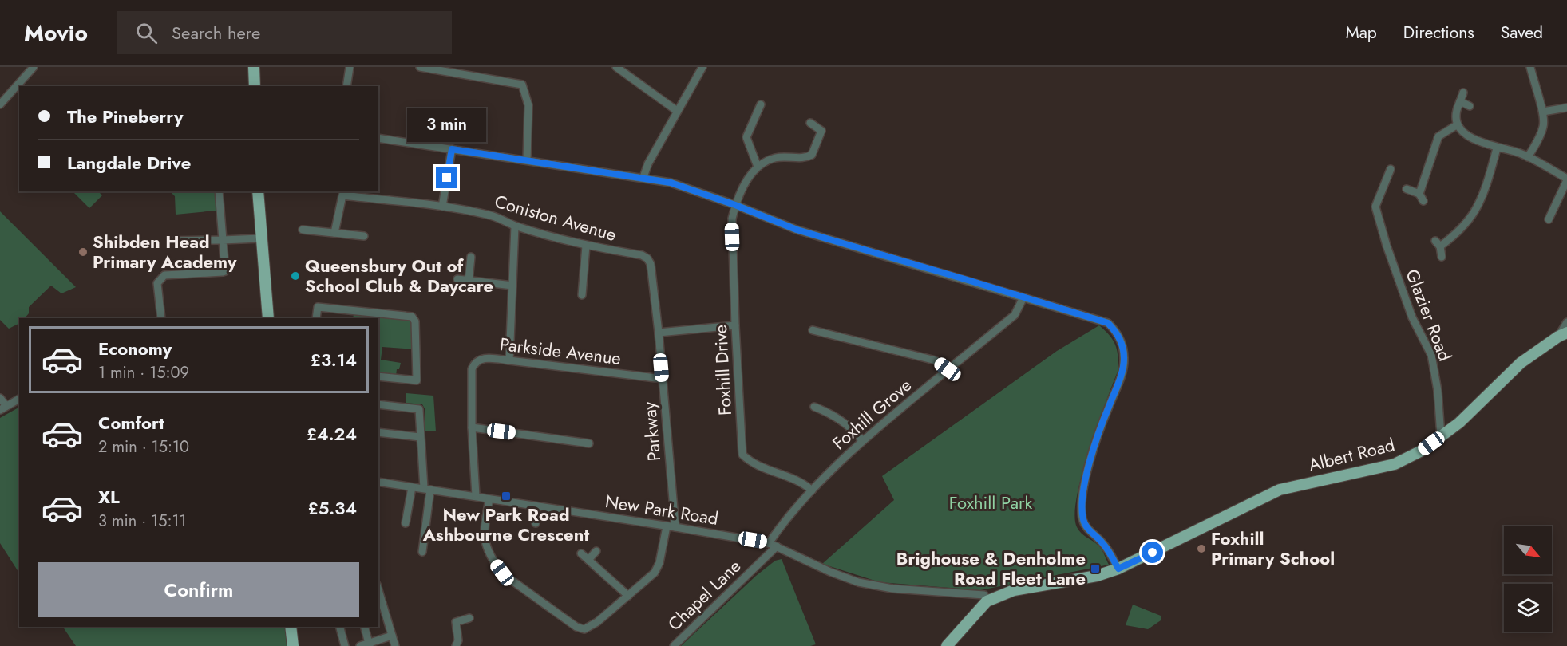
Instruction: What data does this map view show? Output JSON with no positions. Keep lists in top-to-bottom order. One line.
{"streets":{"main road":["Albert Road"],"street":["Coniston Avenue","Glazier Road","Parkside Avenue","Foxhill Drive","Foxhill Grove","Parkway","New Park Road","Chapel Lane"]},"crossings":[["Coniston Avenue","Parkway"],["Glazier Road","Albert Road"],["Parkside Avenue","Parkway"],["Parkside Avenue","New Park Road"],["Foxhill Drive","Foxhill Grove"],["Foxhill Grove","New Park Road"],["Parkway","New Park Road"],["Albert Road","New Park Road"],["New Park Road","Chapel Lane"]],"parks":["Foxhill Park"],"places":{"other":["Shibden Head Primary Academy","Queensbury Out of School Club & Daycare","Foxhill Primary School"],"transit":["New Park Road Ashbourne Crescent","Brighouse & Denholme Road Fleet Lane"]},"north":"bottom right","page":{"header":"Movio","search":"Search here","nav":["Map","Directions","Saved"],"banner":["The Pineberry","Langdale Drive"],"bubble":"3 min","list":[{"name":"Economy","note":"1 min · 15:09","value":"£3.14"},{"name":"Comfort","note":"2 min · 15:10","value":"£4.24"},{"name":"XL","note":"3 min · 15:11","value":"£5.34"}],"buttons":"Confirm"}}
